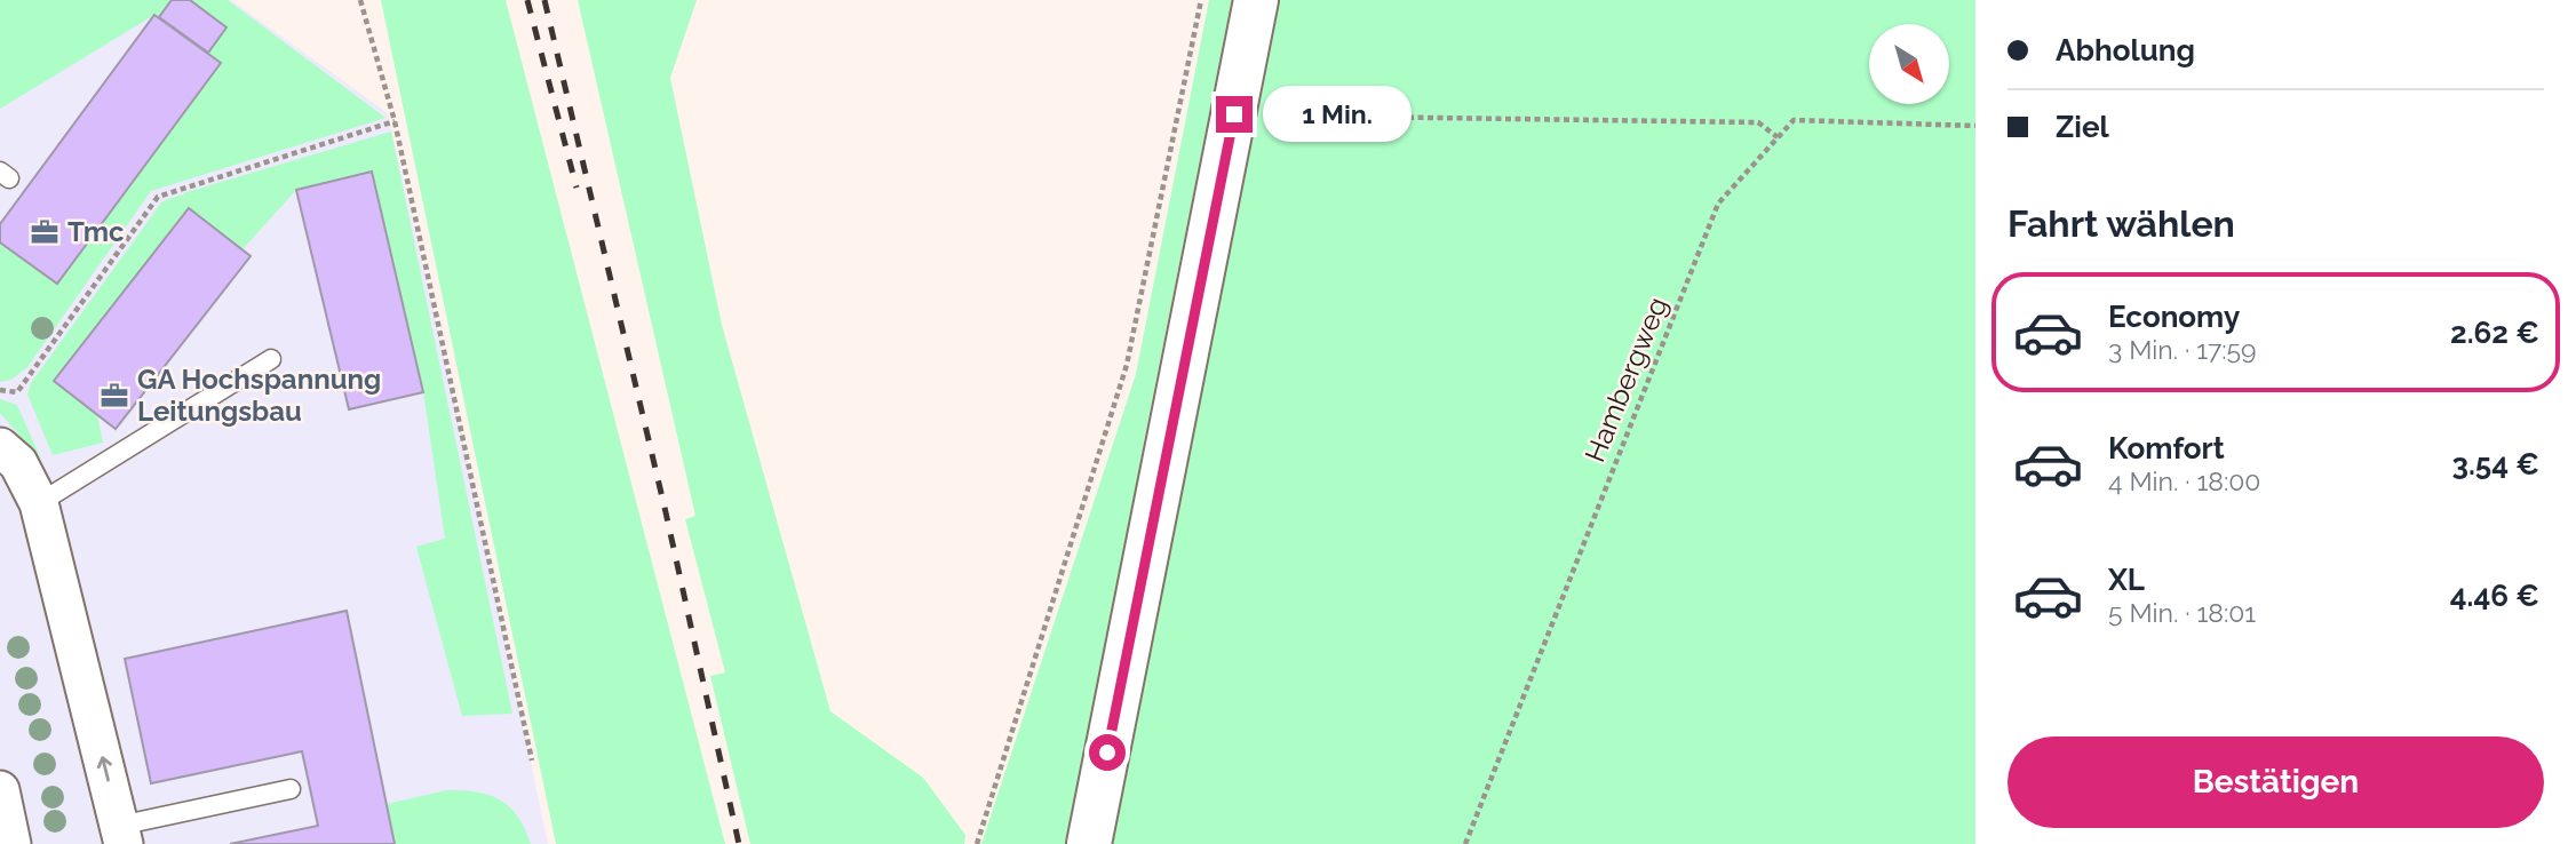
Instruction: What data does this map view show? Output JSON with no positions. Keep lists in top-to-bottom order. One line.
{"streets":{"path":["Hambergweg"]},"places":{"office":["Tmc","GA Hochspannung Leitungsbau"]},"north":"bottom right","page":{"banner":["Abholung","Ziel"],"bubble":"1 Min.","heading":"Fahrt wählen","list":[{"name":"Economy","note":"3 Min. · 17:59","value":"2.62 €"},{"name":"Komfort","note":"4 Min. · 18:00","value":"3.54 €"},{"name":"XL","note":"5 Min. · 18:01","value":"4.46 €"}],"buttons":"Bestätigen"}}
